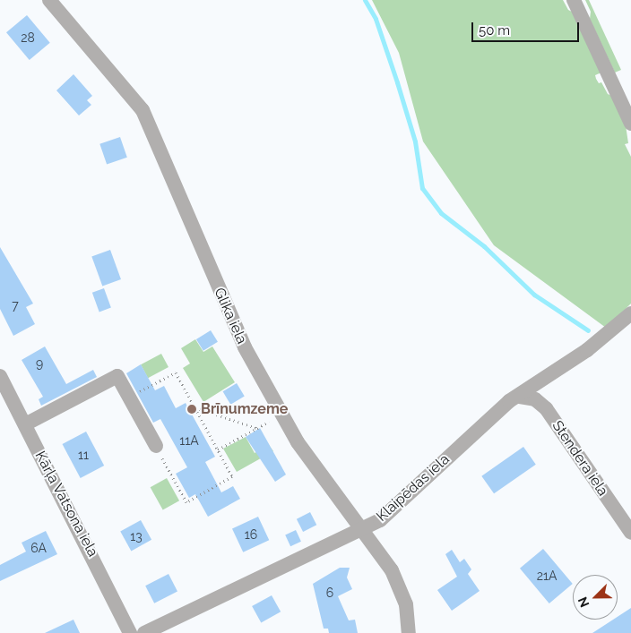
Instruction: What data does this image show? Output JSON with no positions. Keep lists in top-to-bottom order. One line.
{"streets":{"street":["Glika iela","Stendera iela","Klaipēdas iela","Kārļa Vatsona iela"]},"crossings":[["Glika iela","Klaipēdas iela"],["Stendera iela","Klaipēdas iela"]],"places":["Brīnumzeme"],"house_numbers":["28","7","9","11A","11","16","13","6A","21A","6"],"scale_bar":"50 m","north":"bottom left"}
